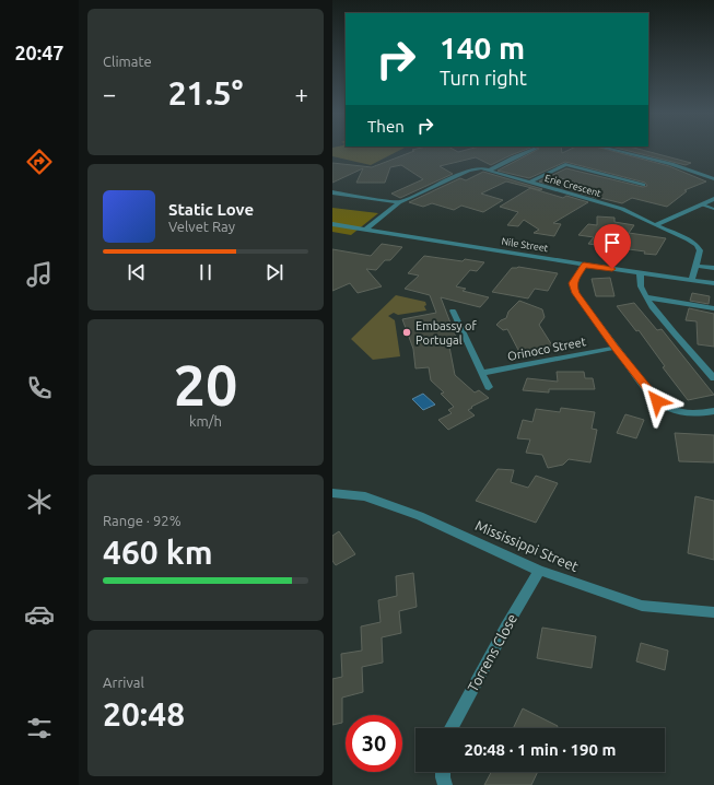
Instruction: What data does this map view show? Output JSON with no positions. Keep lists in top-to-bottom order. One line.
{"streets":{"street":["Erie Crescent","Nile Street","Orinoco Street","Mississippi Street","Torrens Close"]},"crossings":[["Erie Crescent","Nile Street"],["Mississippi Street","Torrens Close"]],"places":["Embassy of Portugal"],"page":{"tabs":"20:47","tile":["Climate",["20","km/h"],["Range · 92%","460 km"],["Arrival","20:48"]],"turn":["140 m","Turn right"],"heat":["−","21.5°","+"],"then":"Then","song":["Static Love","Velvet Ray"],"limit":"30","trip":"20:48 · 1 min · 190 m"}}
